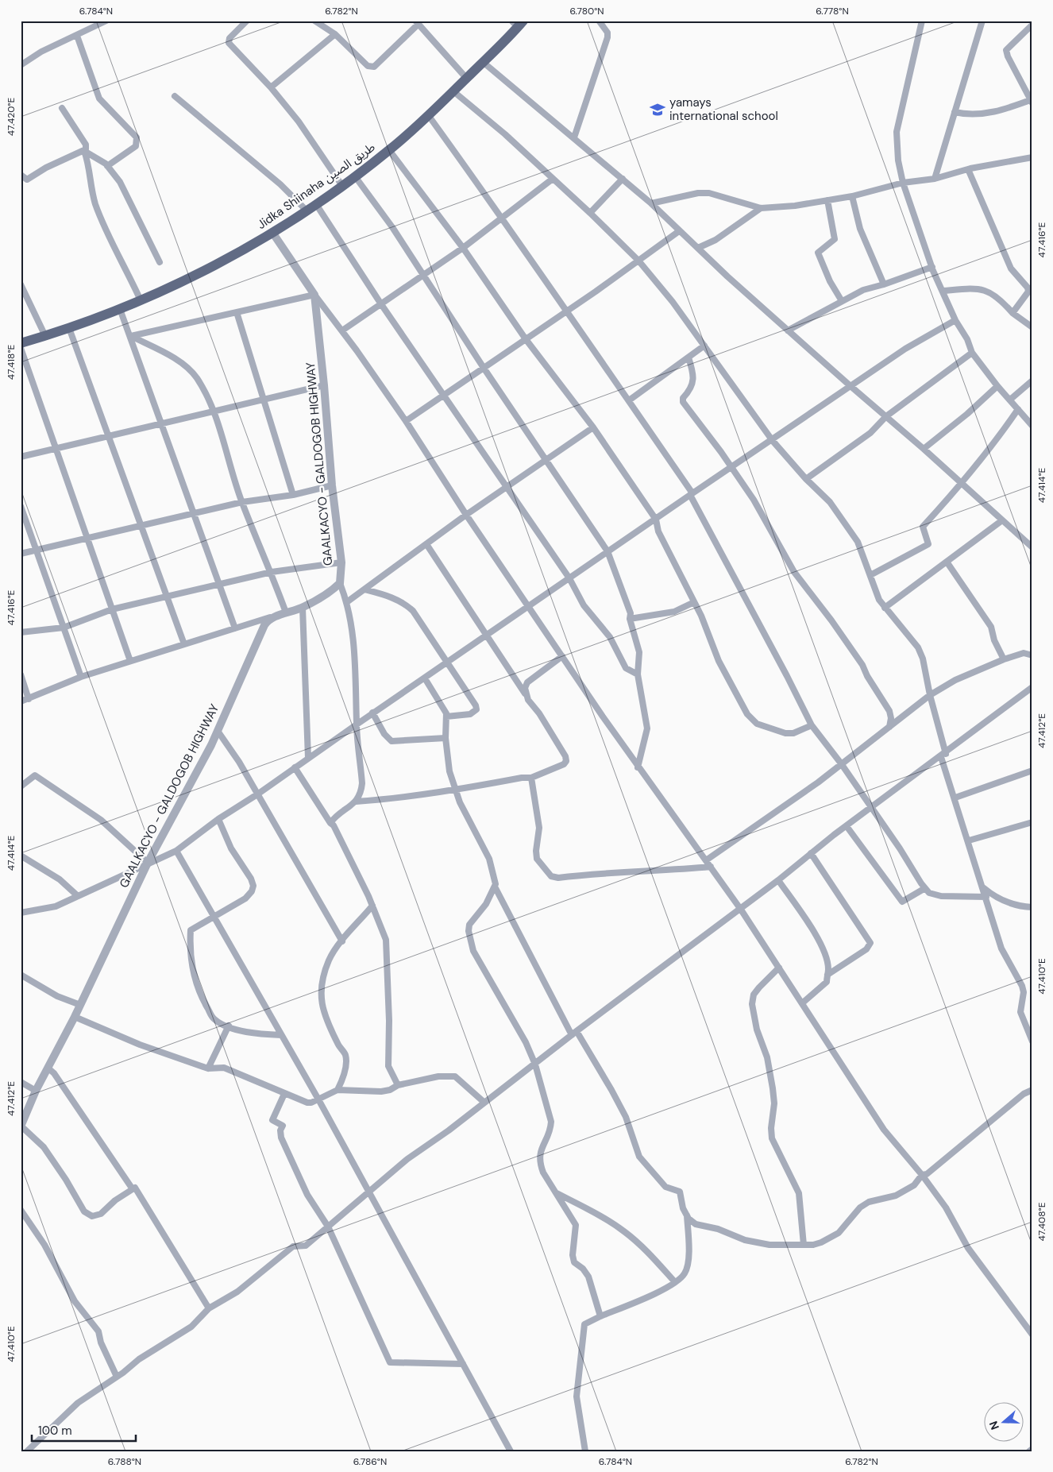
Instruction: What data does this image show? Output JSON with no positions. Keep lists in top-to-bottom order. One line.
{"streets":{"main road":["Jidka Shiinaha طريق الصين"],"street":["GAALKACYO - GALDOGOB HIGHWAY"]},"crossings":[["Jidka Shiinaha طريق الصين","GAALKACYO - GALDOGOB HIGHWAY"]],"places":{"school or university":["yamays international school"]},"scale_bar":"100 m","north":"left","coordinates":["6.784°N","6.782°N","6.780°N","6.778°N","47.420°E","47.416°E","47.418°E","47.414°E","47.412°E","47.410°E","47.408°E","6.788°N","6.786°N"]}
